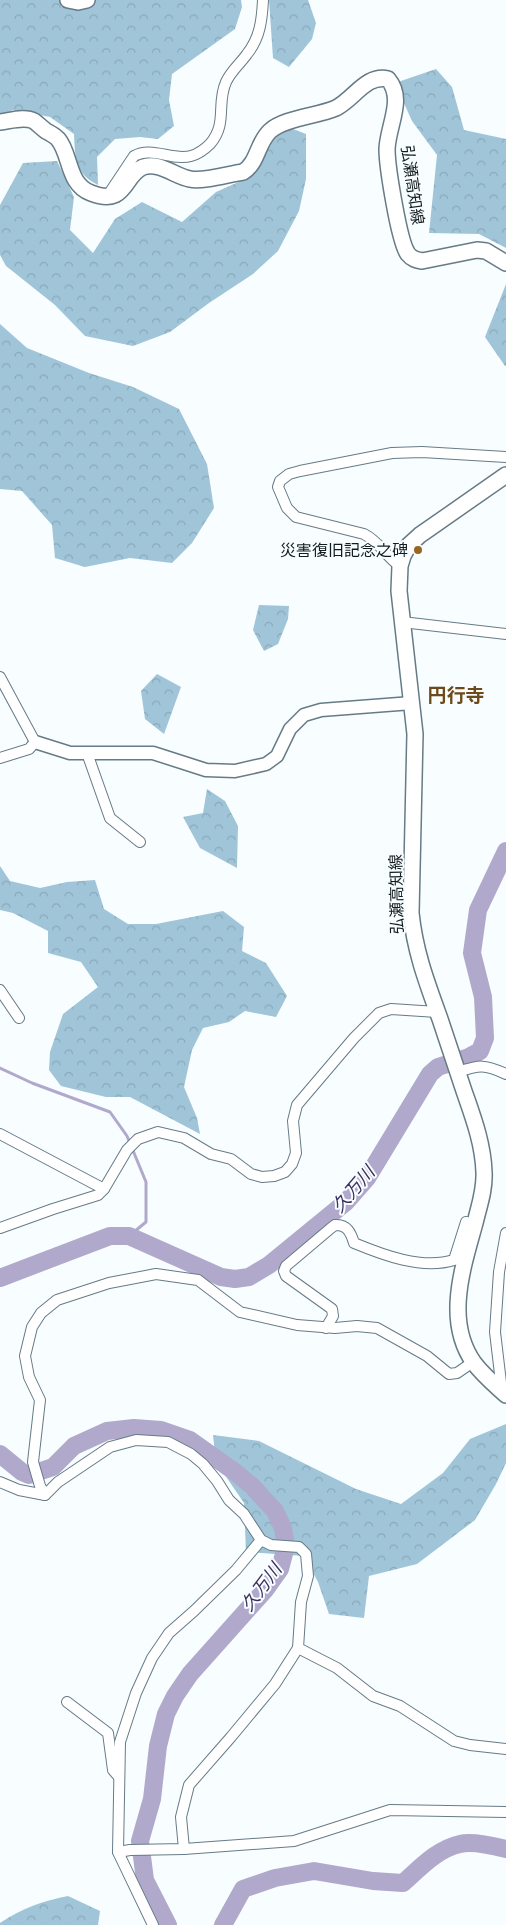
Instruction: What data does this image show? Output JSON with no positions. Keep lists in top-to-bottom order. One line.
{"streets":{"main road":["弘瀬高知線"]},"districts":["円行寺"],"water":["久万川"],"places":["災害復旧記念之碑"]}
